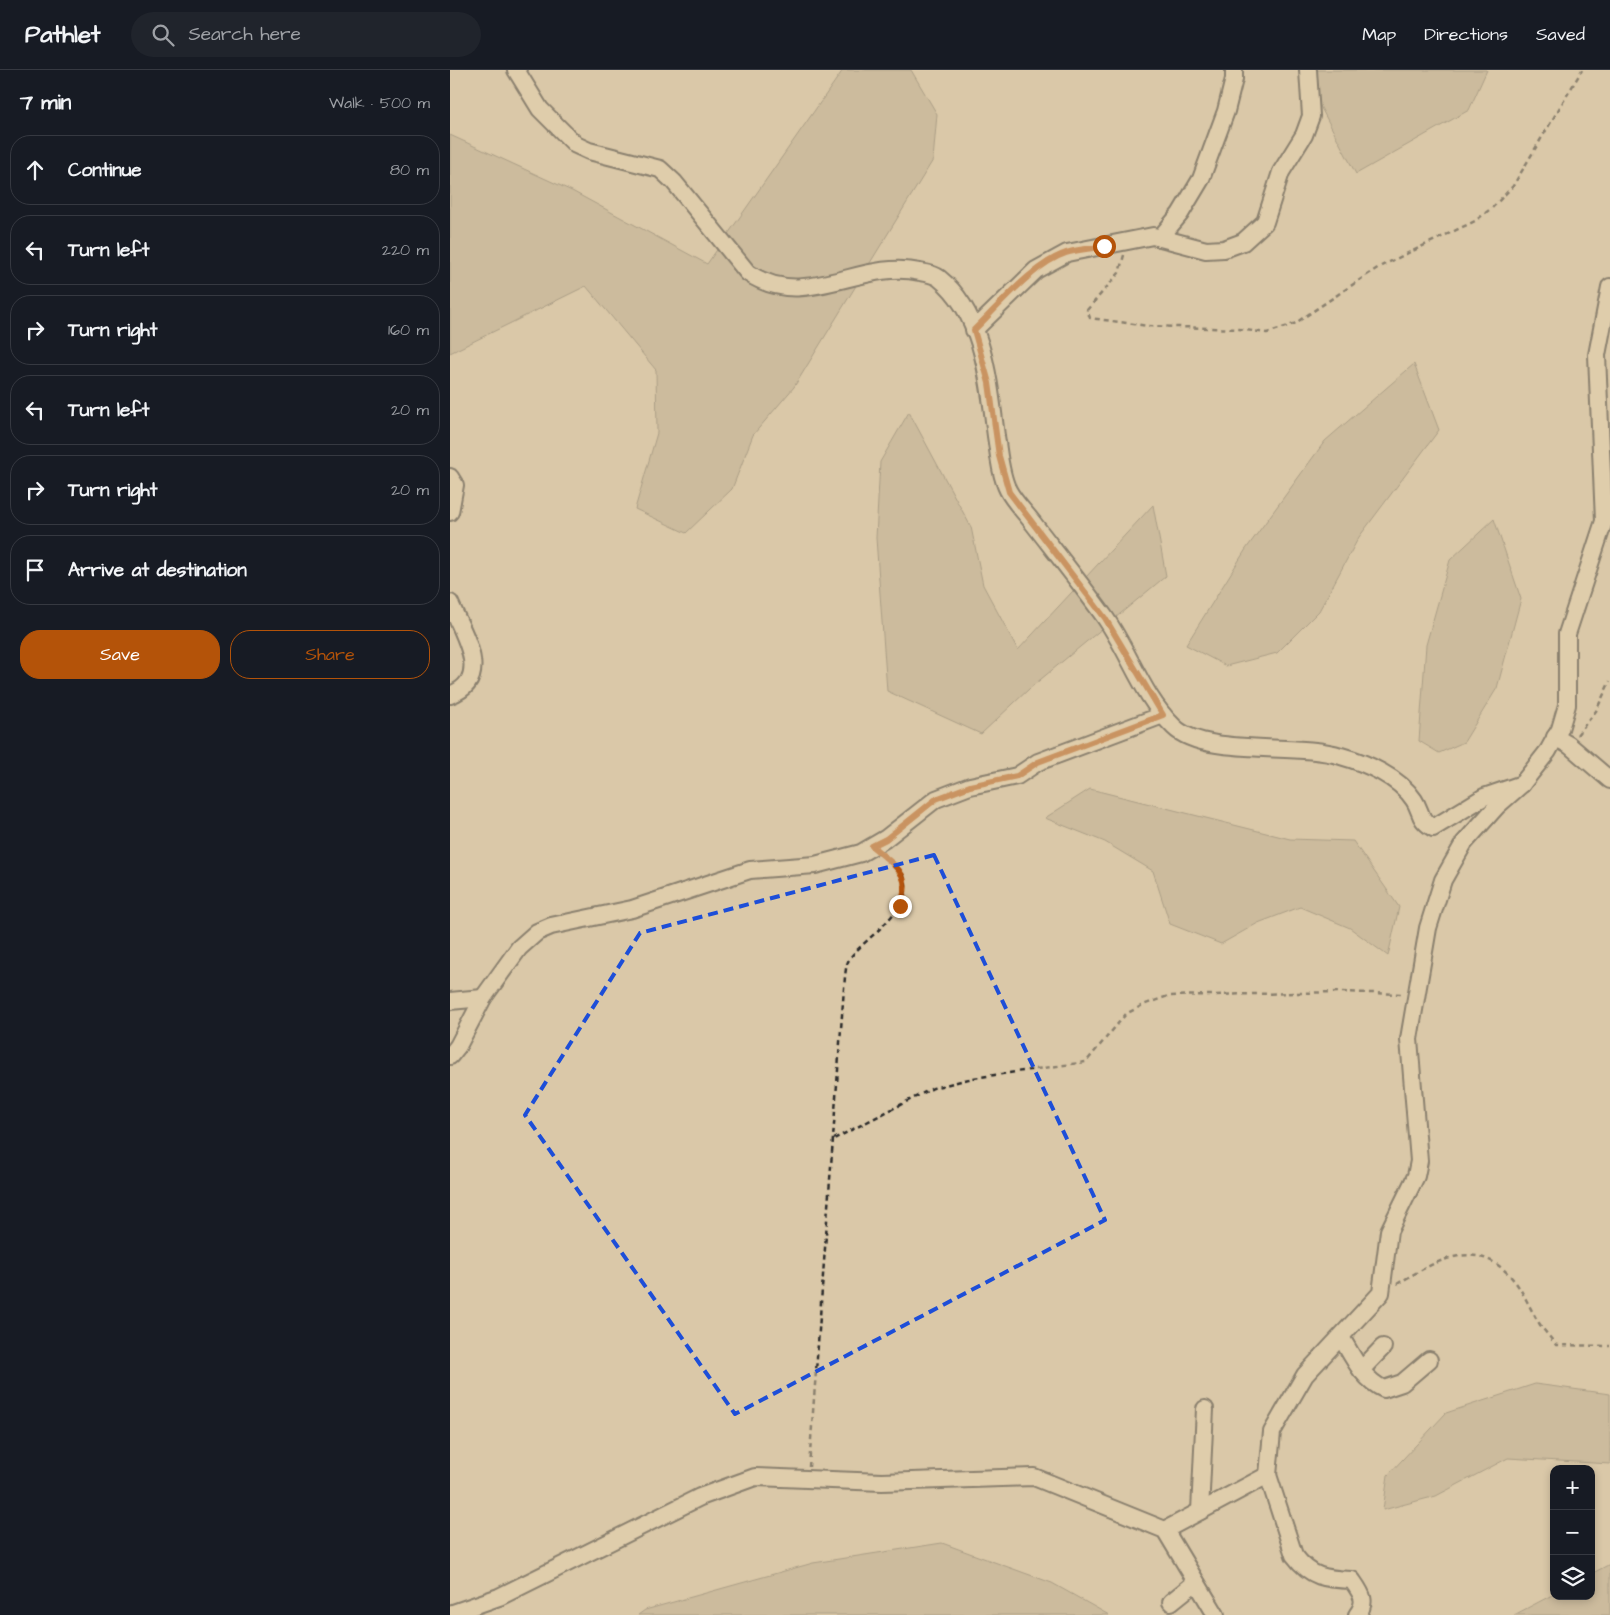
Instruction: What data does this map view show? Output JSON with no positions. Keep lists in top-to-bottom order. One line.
{"page":{"header":"Pathlet","search":"Search here","nav":["Map","Directions","Saved"],"heading":["7 min","Walk · 500 m"],"list":[["Continue","80 m"],["Turn left","220 m"],["Turn right","160 m"],["Turn left","20 m"],["Turn right","20 m"],"Arrive at destination"],"buttons":["Save","Share"],"map_buttons":["+","−"]}}
